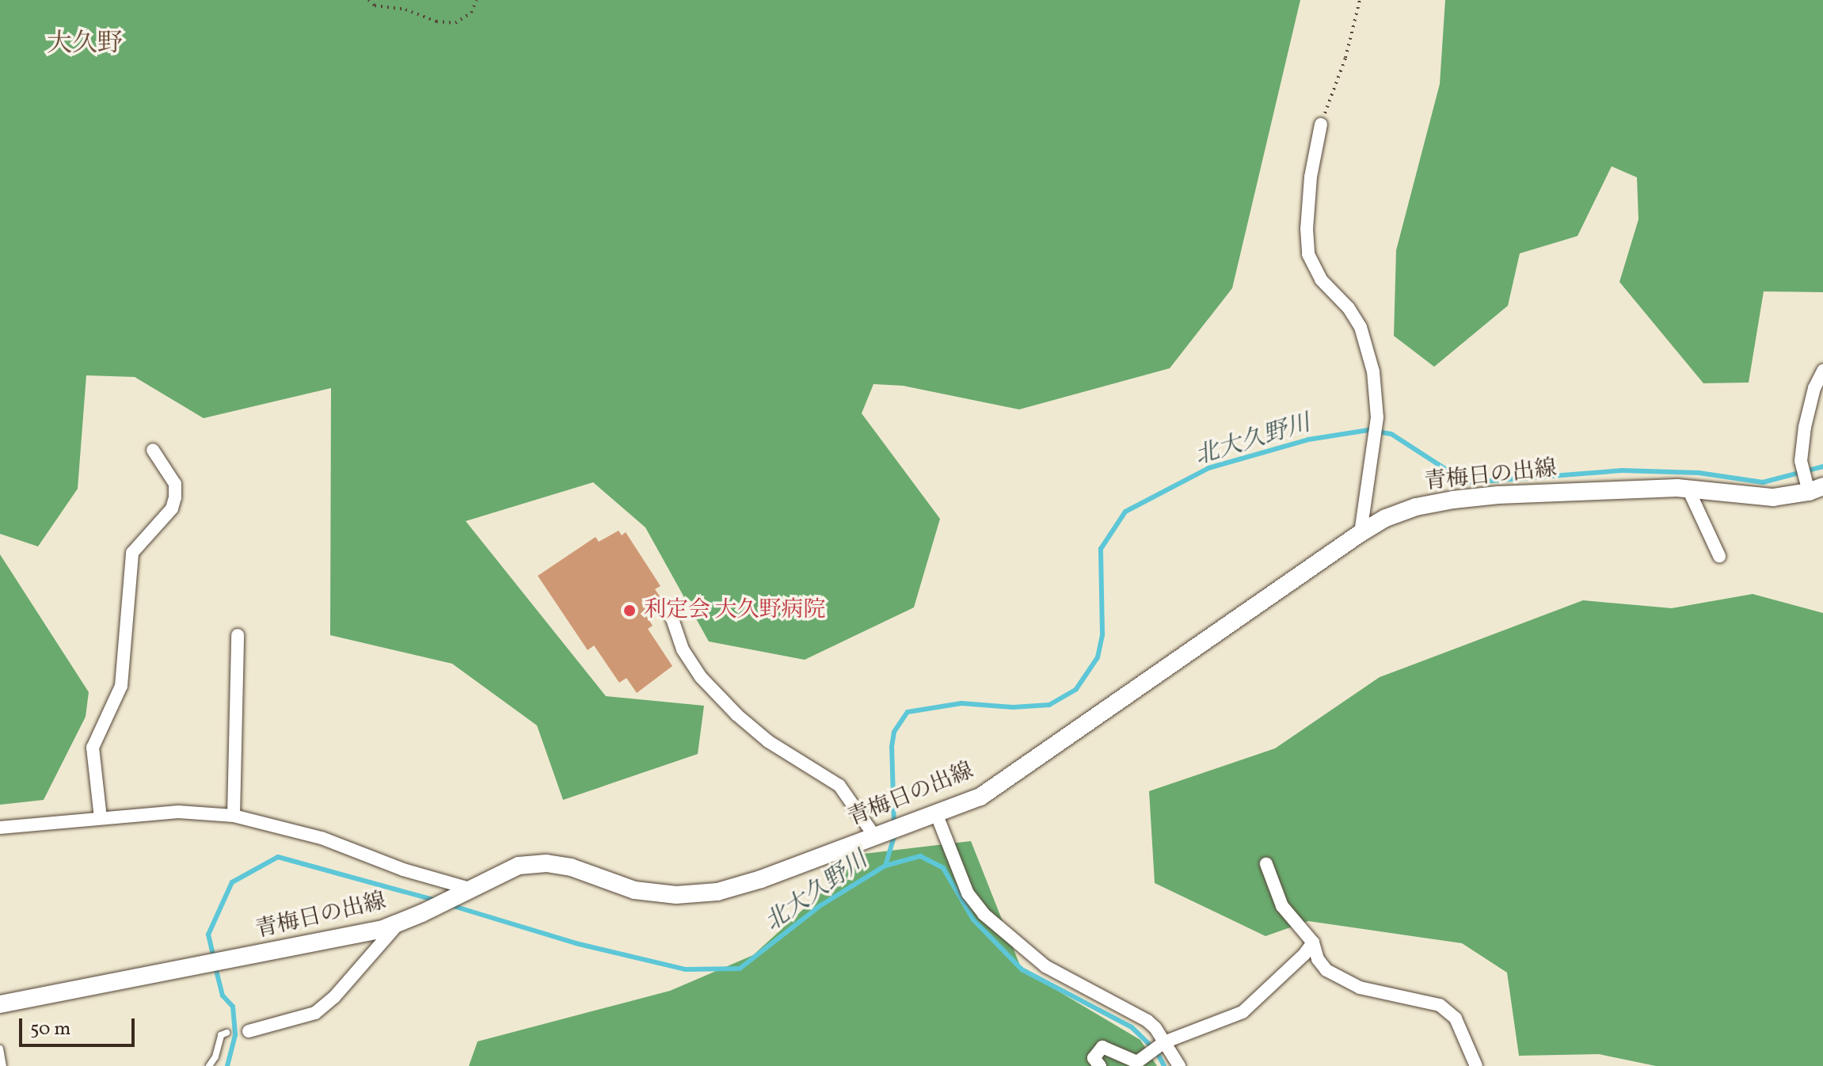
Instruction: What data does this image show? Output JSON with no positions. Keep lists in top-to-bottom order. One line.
{"streets":{"main road":["青梅日の出線"]},"districts":["大久野"],"water":["北大久野川"],"places":["利定会 大久野病院"],"scale_bar":"50 m"}
